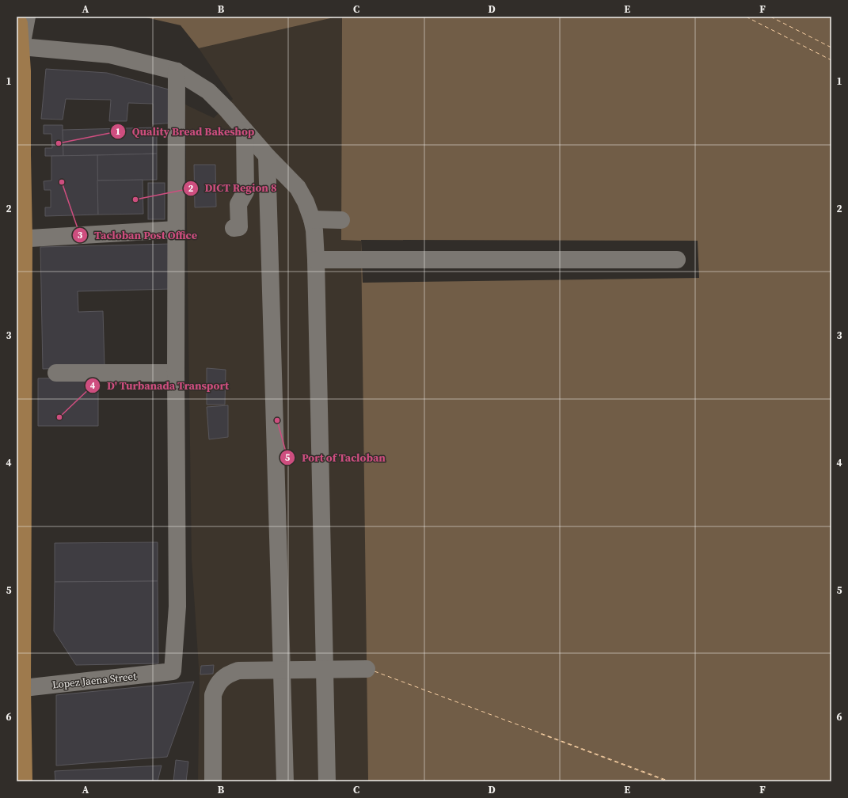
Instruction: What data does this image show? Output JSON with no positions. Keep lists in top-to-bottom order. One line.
{"streets":{"street":["Lopez Jaena Street"]},"places":["Quality Bread Bakeshop","Tacloban Post Office","DICT Region 8","D' Turbanada Transport","Port of Tacloban"],"grid":{"columns":["A","B","C","D","E","F"],"rows":["1","2","3","4","5","6"]}}
